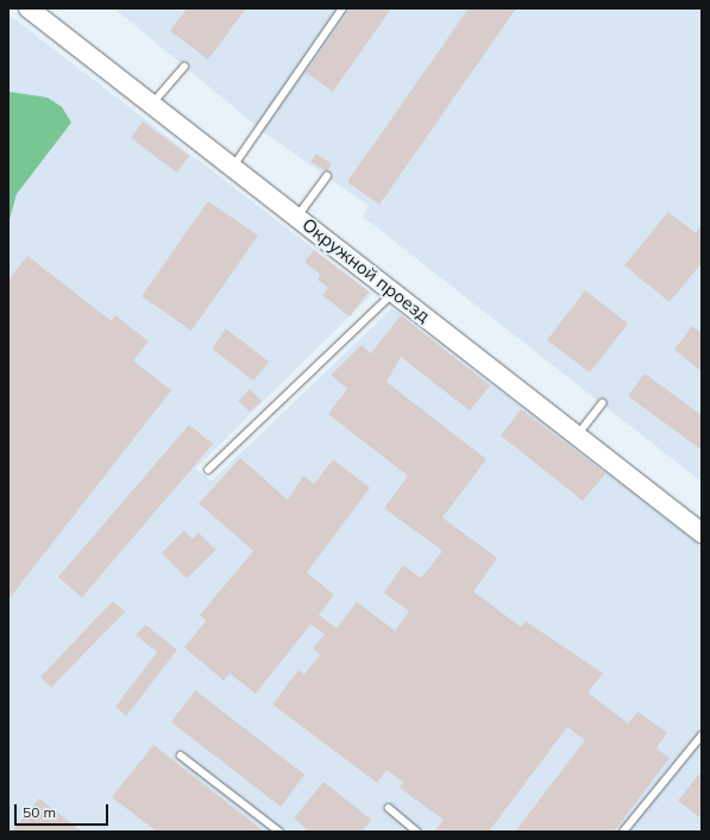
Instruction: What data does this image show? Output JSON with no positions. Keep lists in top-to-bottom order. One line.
{"streets":{"street":["Окружной проезд"]},"scale_bar":"50 m"}
